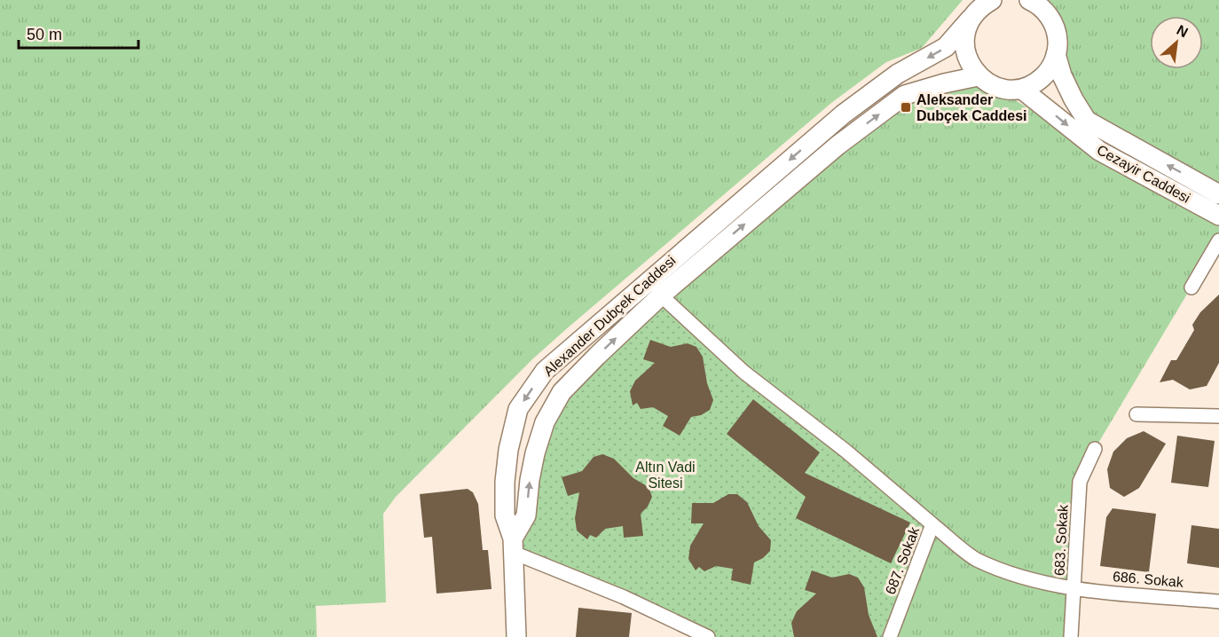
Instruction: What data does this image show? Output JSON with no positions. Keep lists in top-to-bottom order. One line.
{"streets":{"main road":["Cezayir Caddesi","Alexander Dubçek Caddesi"],"street":["683. Sokak","687. Sokak","686. Sokak"]},"crossings":[["683. Sokak","687. Sokak"],["683. Sokak","686. Sokak"],["687. Sokak","686. Sokak"]],"parks":["Altın Vadi Sitesi"],"places":{"transit":["Aleksander Dubçek Caddesi"]},"scale_bar":"50 m","north":"top right"}
